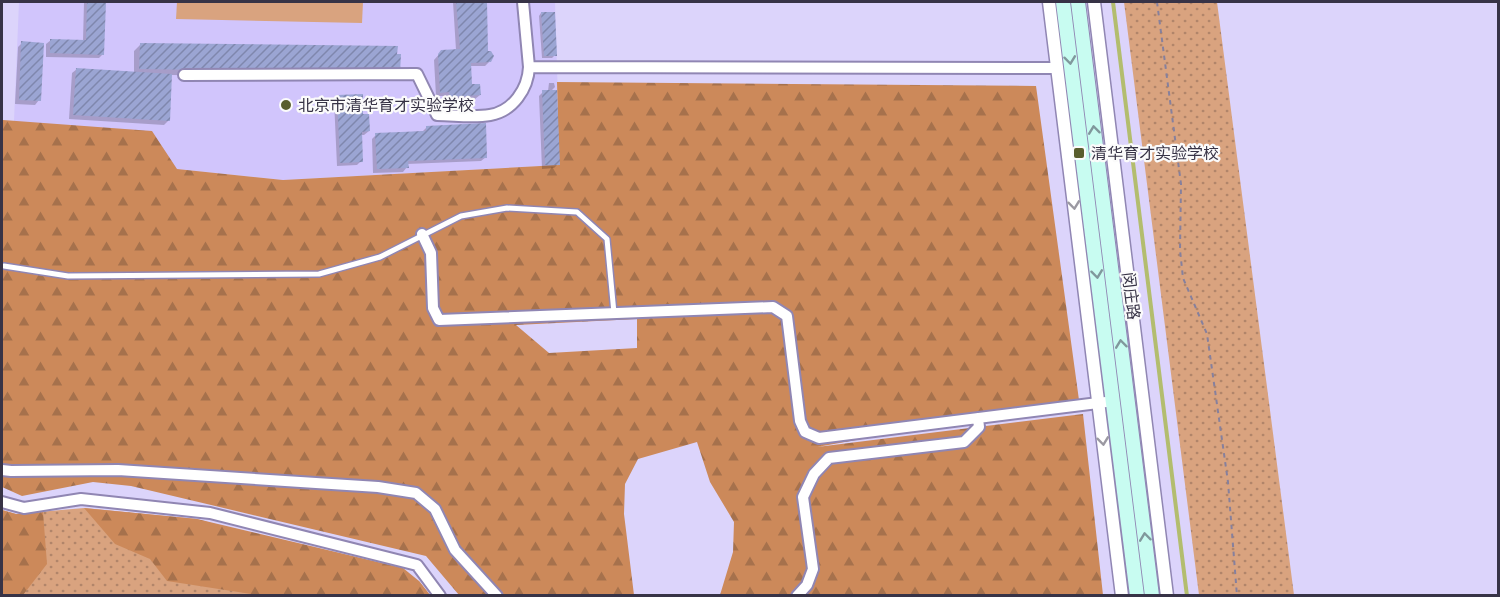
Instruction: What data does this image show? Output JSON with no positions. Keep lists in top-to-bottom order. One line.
{"streets":{"main road":["闵庄路"]},"places":{"other":["北京市清华育才实验学校"],"transit":["清华育才实验学校"]}}
